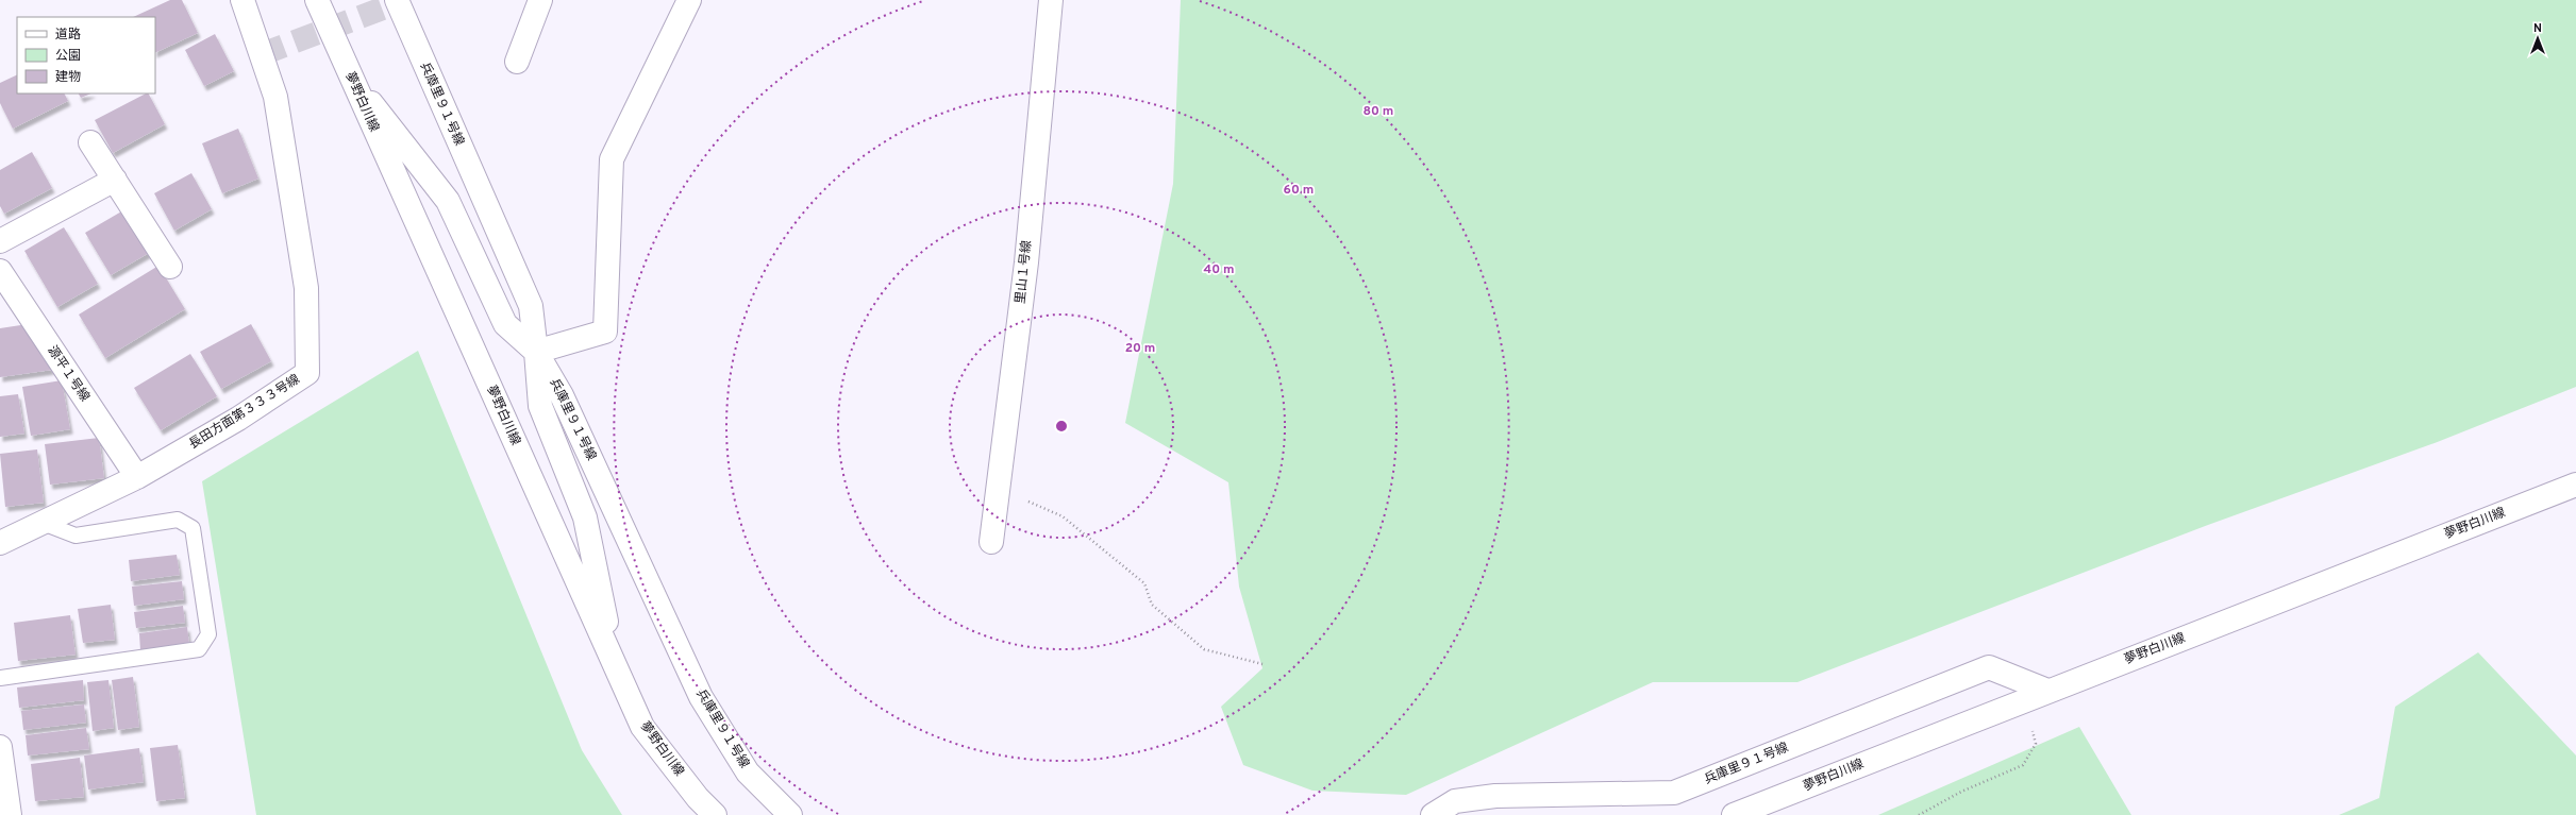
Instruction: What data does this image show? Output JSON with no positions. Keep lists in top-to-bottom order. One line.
{"streets":{"street":["夢野白川線","兵庫里９１号線","里山１号線","源平１号線","長田方面第３３３号線"]},"crossings":[["夢野白川線","兵庫里９１号線"],["源平１号線","長田方面第３３３号線"]],"legend":["道路","公園","建物"],"north":"top","rings":["80 m","60 m","40 m","20 m"]}
